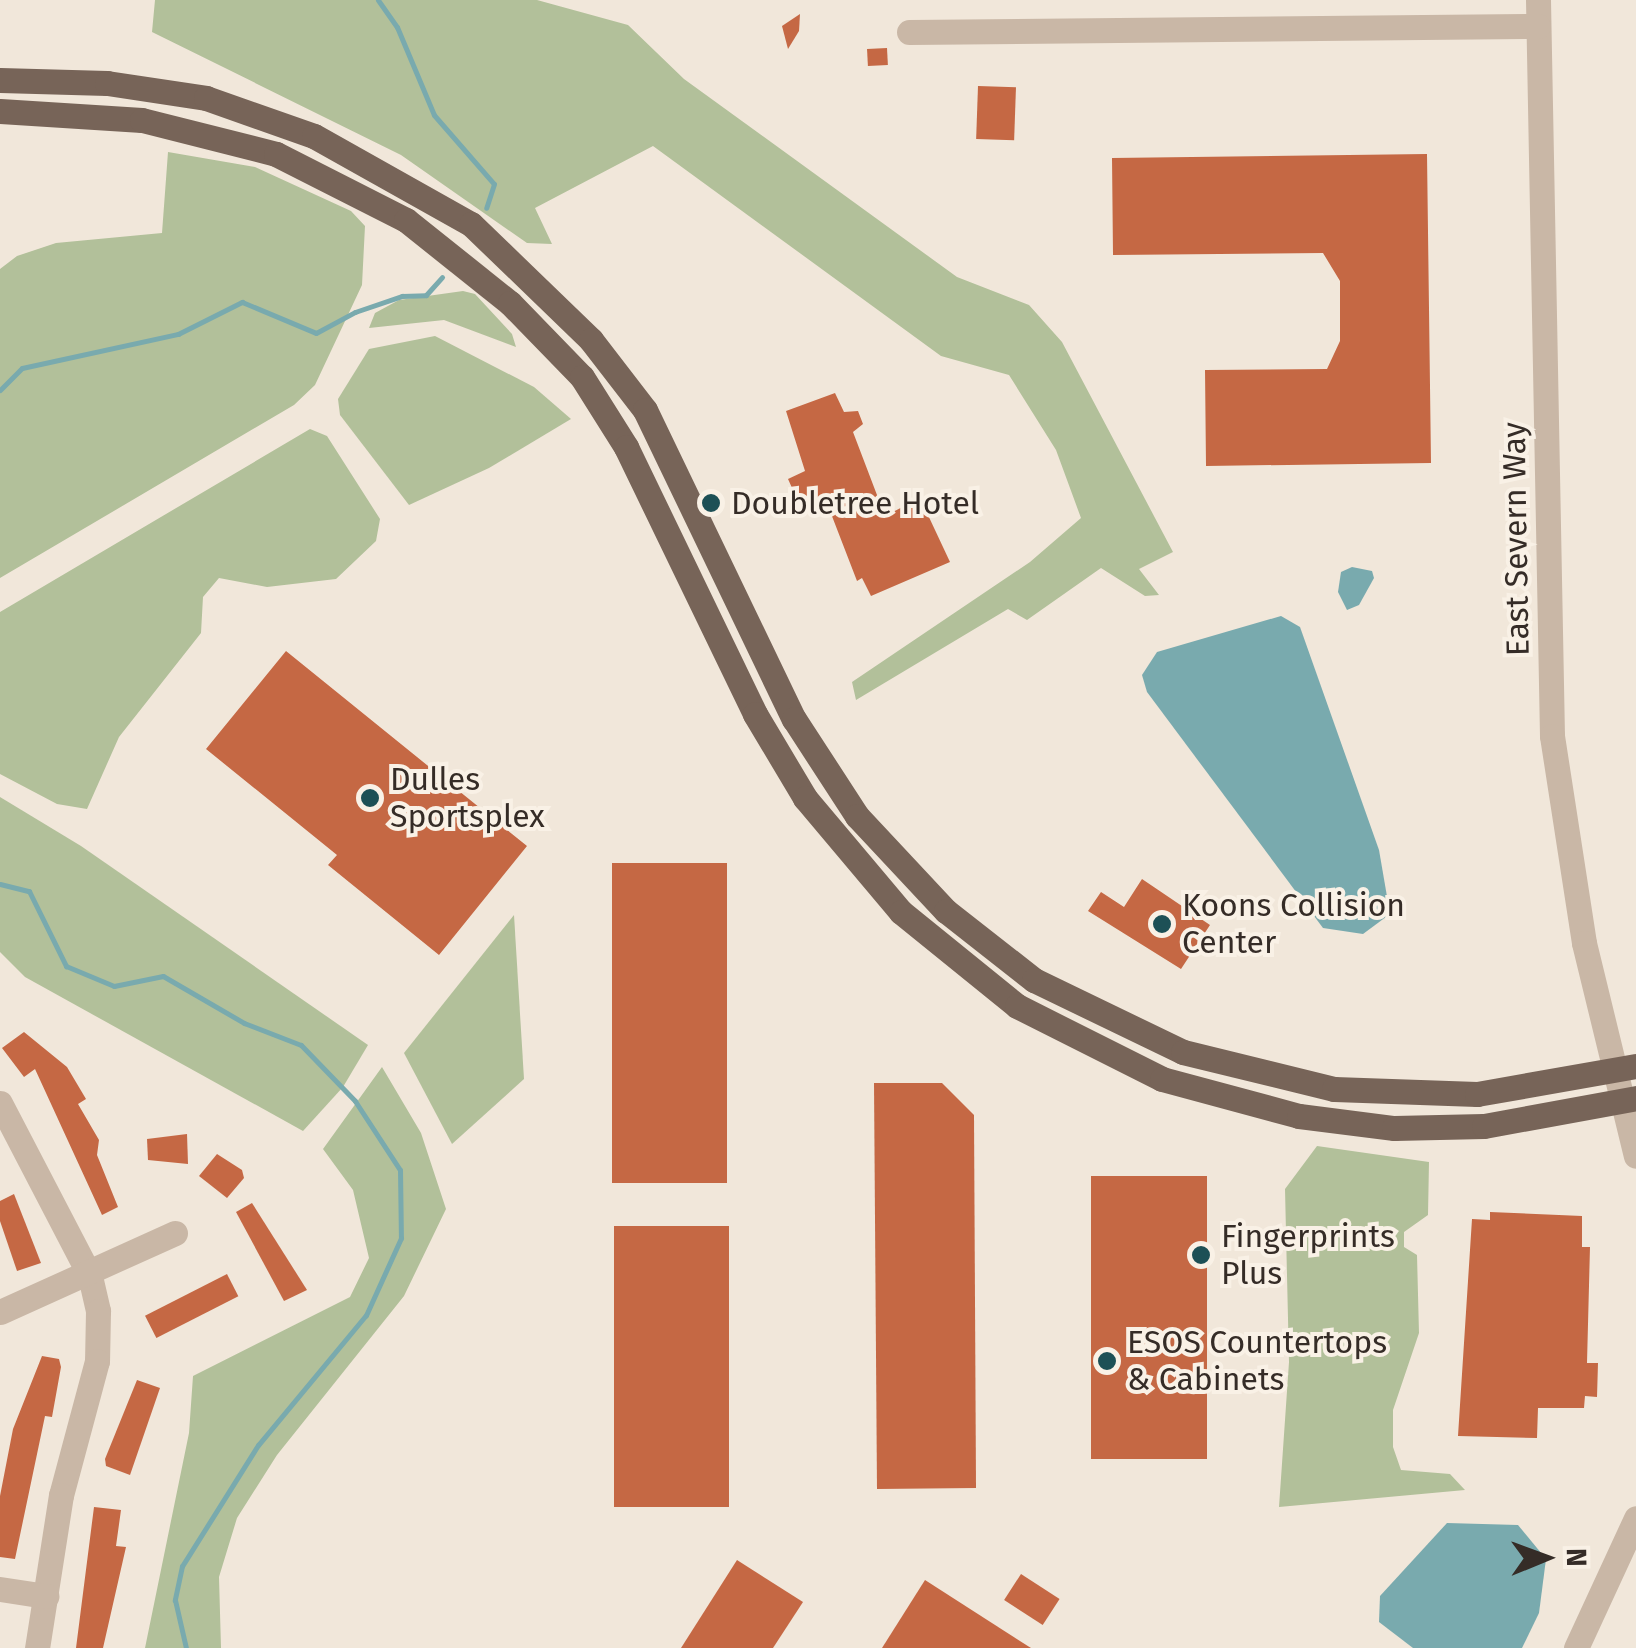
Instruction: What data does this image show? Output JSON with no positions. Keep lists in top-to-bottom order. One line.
{"streets":{"street":["East Severn Way"]},"places":["Doubletree Hotel","Dulles Sportsplex","Koons Collision Center","Fingerprints Plus","ESOS Countertops & Cabinets"],"north":"right"}
